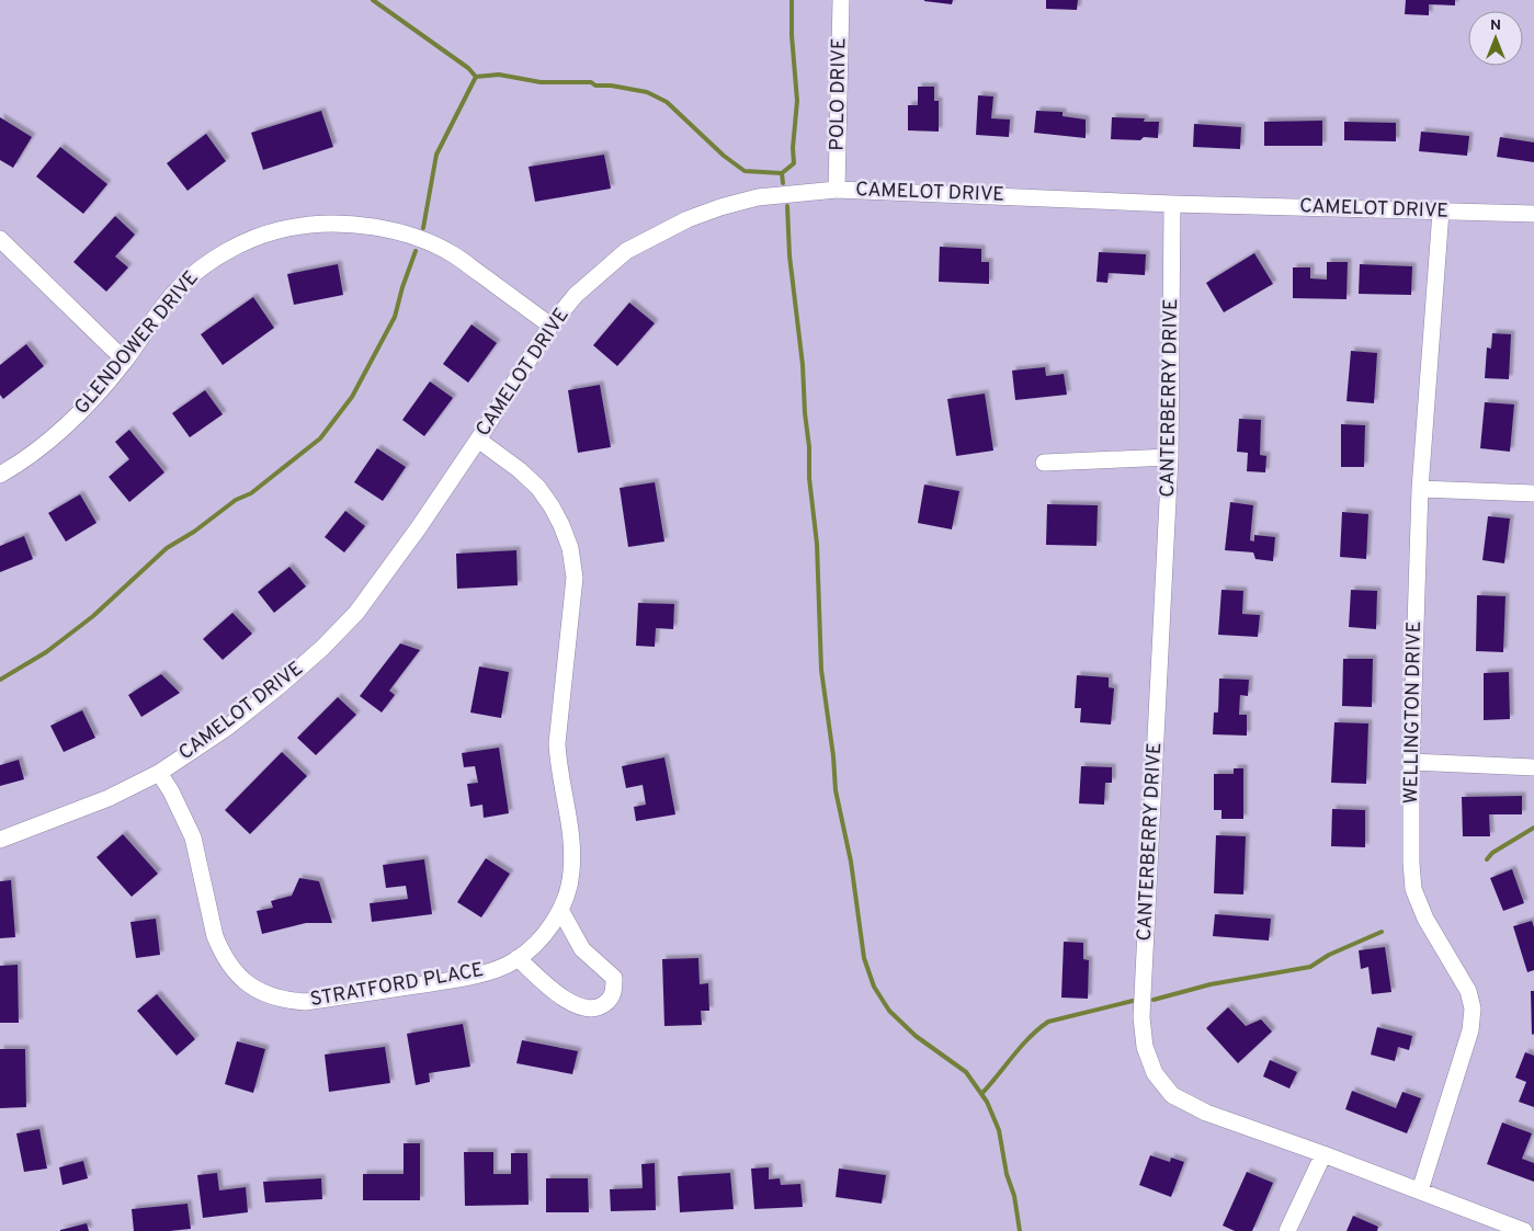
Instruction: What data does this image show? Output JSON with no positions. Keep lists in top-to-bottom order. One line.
{"streets":{"street":["POLO DRIVE","CAMELOT DRIVE","GLENDOWER DRIVE","CANTERBERRY DRIVE","WELLINGTON DRIVE","STRATFORD PLACE"]},"crossings":[["POLO DRIVE","CAMELOT DRIVE"],["CAMELOT DRIVE","GLENDOWER DRIVE"],["CAMELOT DRIVE","CANTERBERRY DRIVE"],["CAMELOT DRIVE","WELLINGTON DRIVE"],["CAMELOT DRIVE","STRATFORD PLACE"],["CANTERBERRY DRIVE","WELLINGTON DRIVE"]],"north":"top"}
